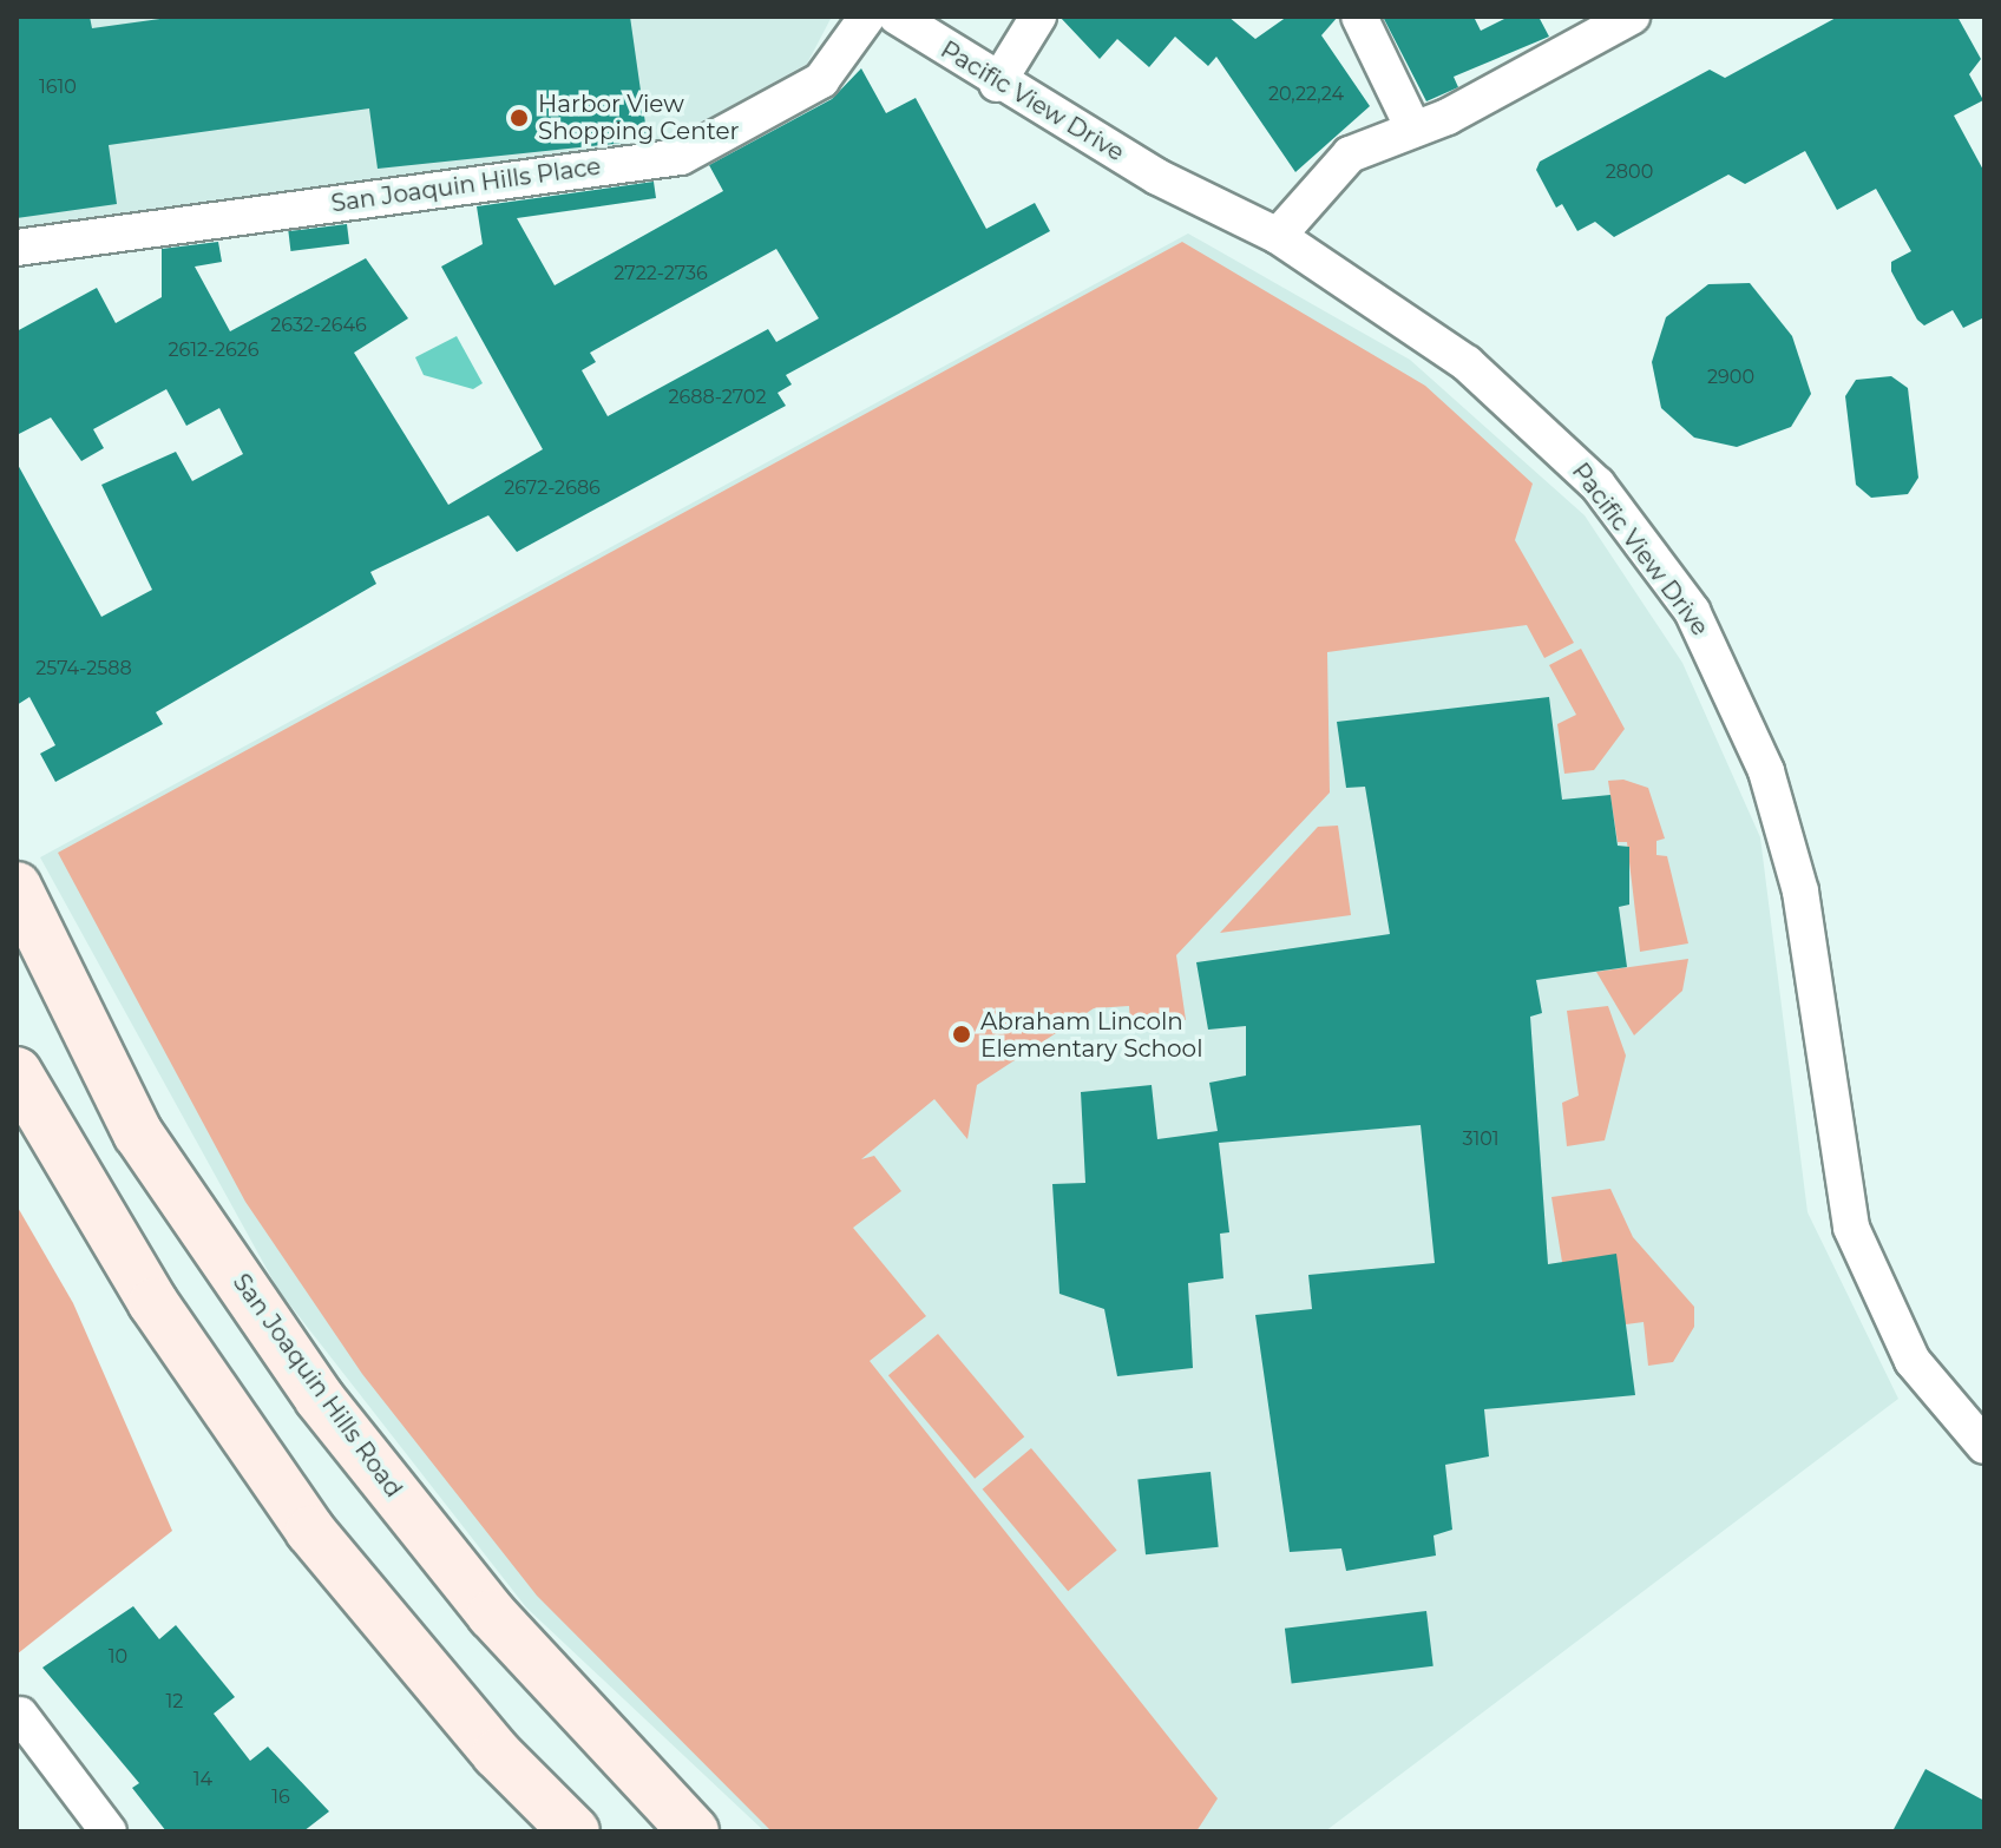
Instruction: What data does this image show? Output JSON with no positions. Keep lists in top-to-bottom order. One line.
{"streets":{"main road":["San Joaquin Hills Road"],"street":["Pacific View Drive","San Joaquin Hills Place"]},"places":["Harbor View Shopping Center","Abraham Lincoln Elementary School"],"house_numbers":["1610","20,22,24","2800","2722-2736","2632-2646","2612-2626","2900","2688-2702","2672-2686","2574-2588","3101","10","12","14","16"]}
